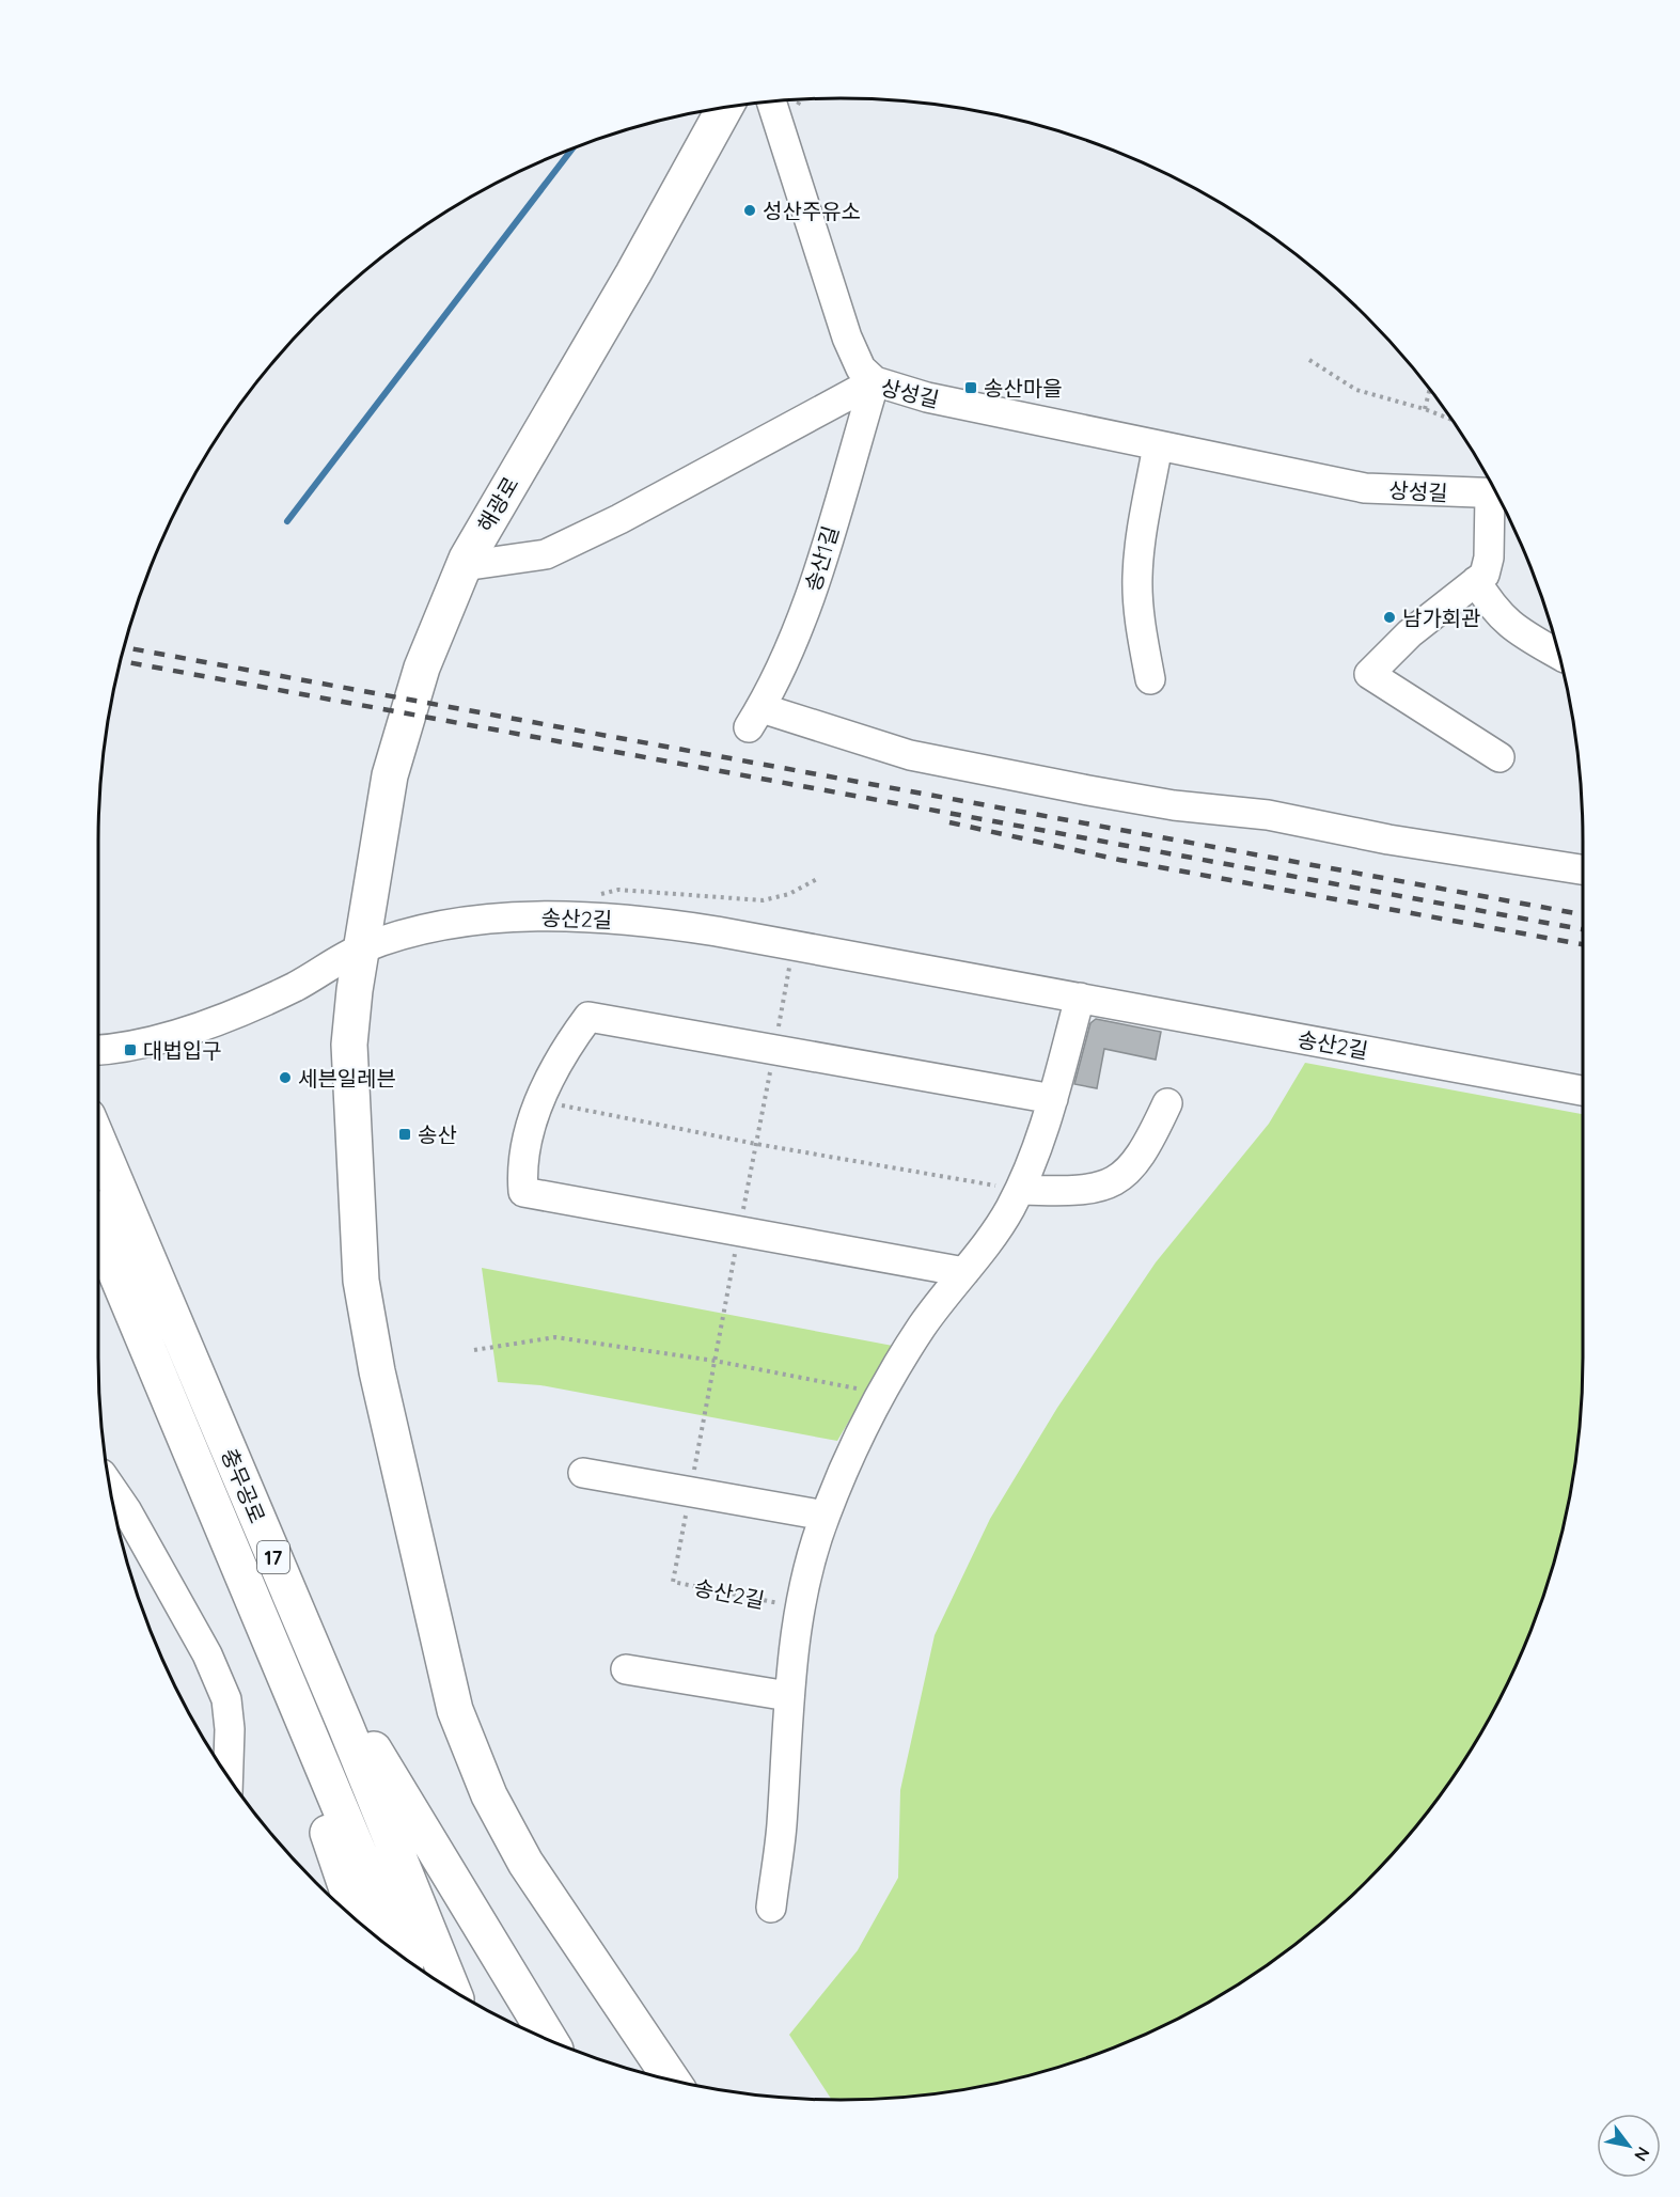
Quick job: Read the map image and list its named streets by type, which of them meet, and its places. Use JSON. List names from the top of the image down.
{
  "streets": {
    "main road": ["해광로", "충무공로", "17"],
    "street": ["상성길", "송산1길", "송산2길"]
  },
  "crossings": [
    ["상성길", "해광로"],
    ["상성길", "송산1길"],
    ["해광로", "송산2길"]
  ],
  "places": {
    "other": ["성산주유소", "남가회관", "세븐일레븐"],
    "transit": ["송산마을", "대법입구", "송산"]
  },
  "north": "bottom right"
}
